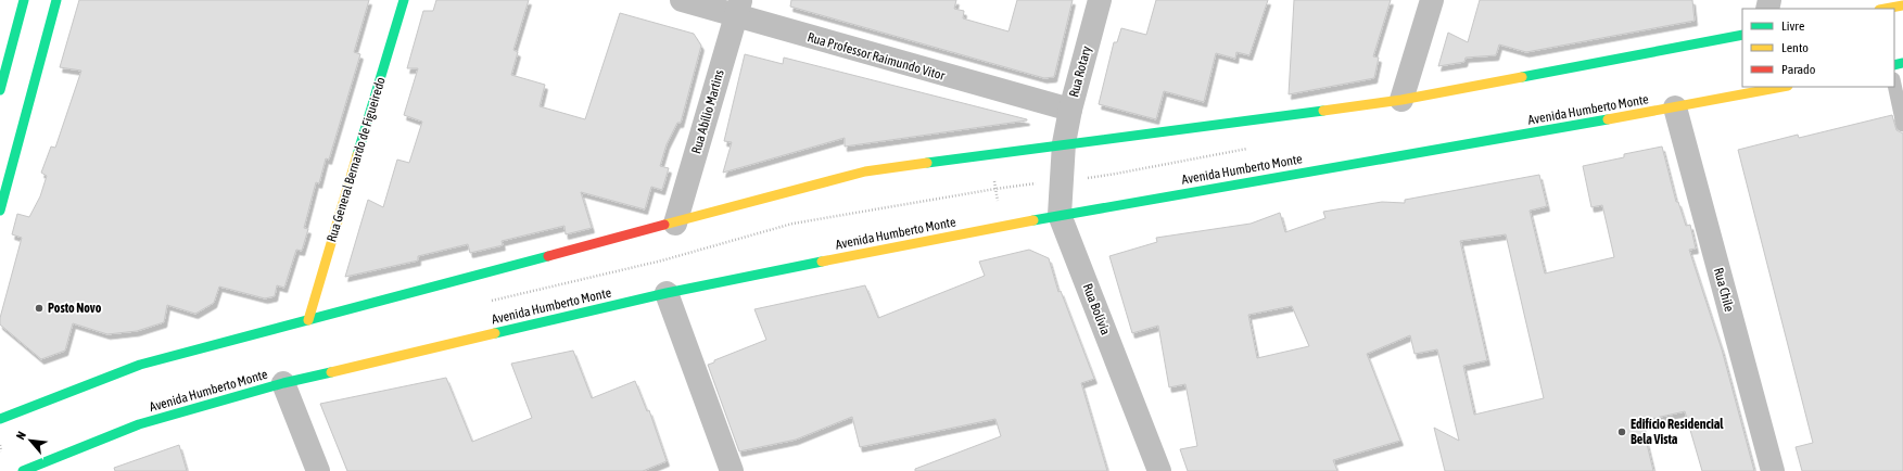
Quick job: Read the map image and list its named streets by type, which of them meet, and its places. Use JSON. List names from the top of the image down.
{
  "streets": {
    "main road": ["Avenida Humberto Monte", "Rua General Bernardo de Figueiredo"],
    "street": [
      "Rua Professor Raimundo Vitor",
      "Rua Rotary",
      "Rua Abílio Martins",
      "Rua Chile",
      "Rua Bolívia"
    ]
  },
  "crossings": [
    ["Rua Professor Raimundo Vitor", "Rua Rotary"],
    ["Rua Professor Raimundo Vitor", "Rua Abílio Martins"],
    ["Rua Rotary", "Rua Bolívia"],
    ["Avenida Humberto Monte", "Rua Chile"],
    ["Avenida Humberto Monte", "Rua Bolívia"]
  ],
  "places": ["Posto Novo", "Edifício Residencial Bela Vista"],
  "legend": ["Livre", "Lento", "Parado"],
  "north": "top left"
}
